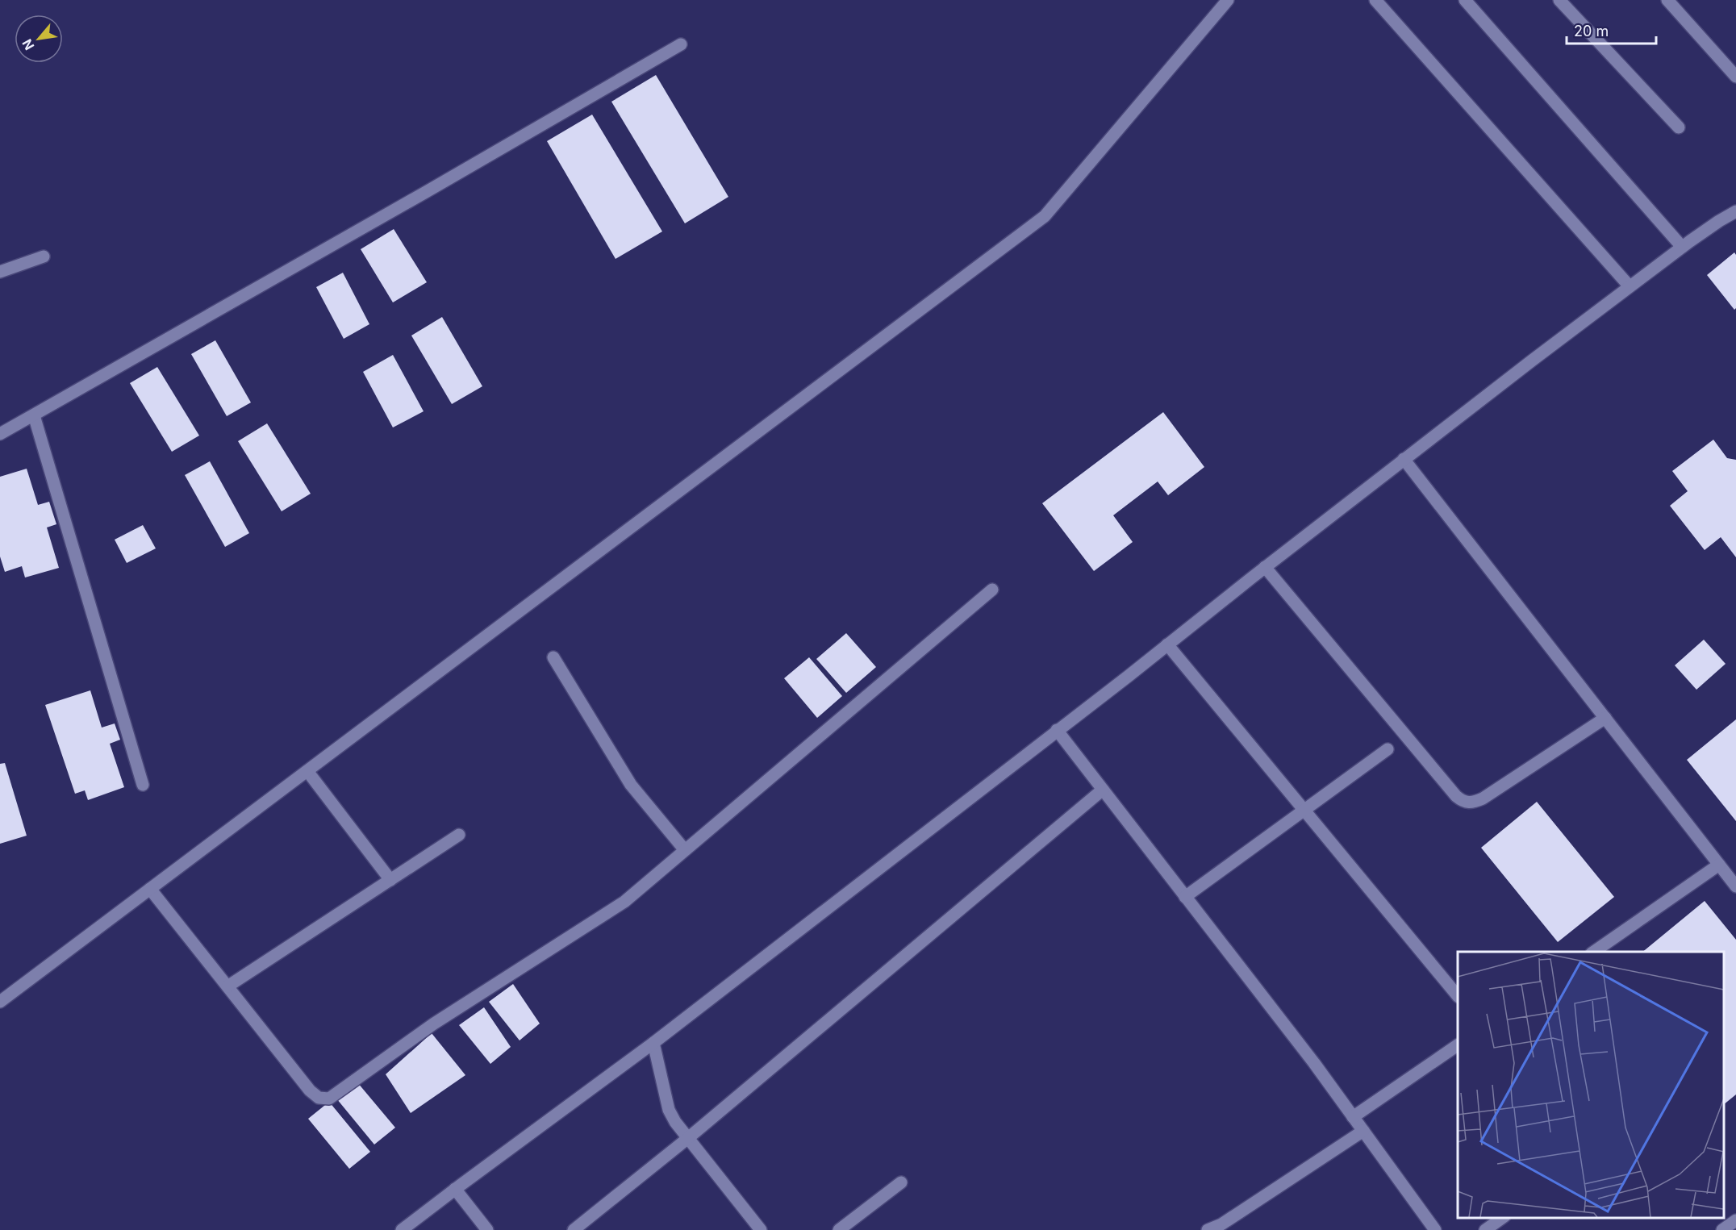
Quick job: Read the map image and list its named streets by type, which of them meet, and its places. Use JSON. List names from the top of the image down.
{
  "scale_bar": "20 m",
  "north": "bottom left"
}
